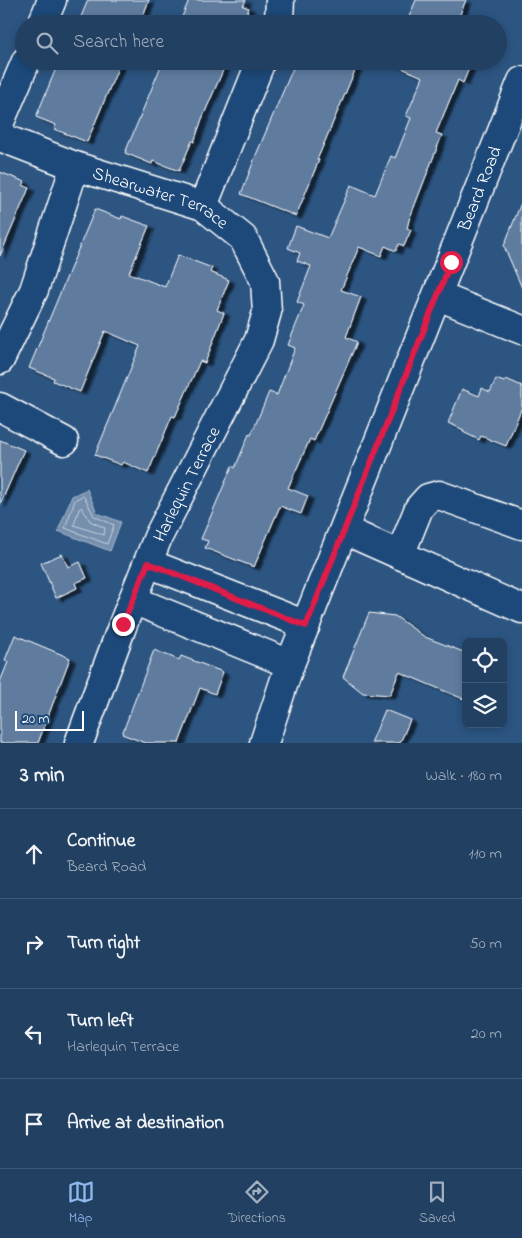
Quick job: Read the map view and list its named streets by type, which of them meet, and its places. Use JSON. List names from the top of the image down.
{
  "streets": {
    "street": ["Beard Road", "Shearwater Terrace", "Harlequin Terrace"]
  },
  "crossings": [
    ["Shearwater Terrace", "Harlequin Terrace"]
  ],
  "scale_bar": "20 m",
  "page": {
    "search": "Search here",
    "scale": "20 m",
    "heading": ["3 min", "Walk · 180 m"],
    "list": [
      ["Continue", "Beard Road", "110 m"],
      ["Turn right", "50 m"],
      ["Turn left", "Harlequin Terrace", "20 m"],
      "Arrive at destination"
    ],
    "nav": ["Map", "Directions", "Saved"]
  }
}
